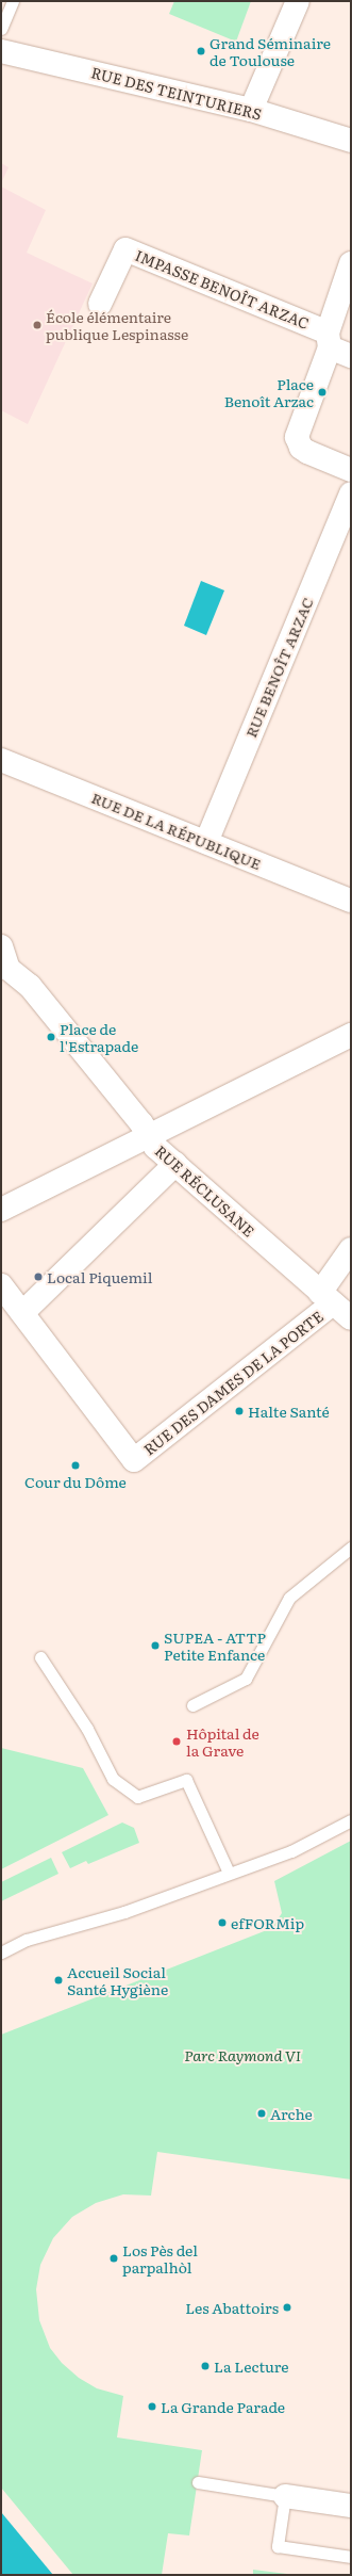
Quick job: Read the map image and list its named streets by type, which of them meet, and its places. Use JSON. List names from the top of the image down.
{
  "streets": {
    "street": [
      "RUE DES TEINTURIERS",
      "IMPASSE BENOÎT ARZAC",
      "RUE BENOÎT ARZAC",
      "RUE DE LA RÉPUBLIQUE",
      "RUE RÉCLUSANE",
      "RUE DES DAMES DE LA PORTE"
    ]
  },
  "crossings": [
    ["RUE BENOÎT ARZAC", "RUE DE LA RÉPUBLIQUE"],
    ["RUE RÉCLUSANE", "RUE DES DAMES DE LA PORTE"]
  ],
  "parks": ["Parc Raymond VI"],
  "places": [
    "Grand Séminaire de Toulouse",
    "École élémentaire publique Lespinasse",
    "Place Benoît Arzac",
    "Place de l'Estrapade",
    "Local Piquemil",
    "Halte Santé",
    "Cour du Dôme",
    "SUPEA - ATTP Petite Enfance",
    "Hôpital de la Grave",
    "efFORMip",
    "Accueil Social Santé Hygiène",
    "Arche",
    "Los Pès del parpalhòl",
    "Les Abattoirs",
    "La Lecture",
    "La Grande Parade"
  ]
}
